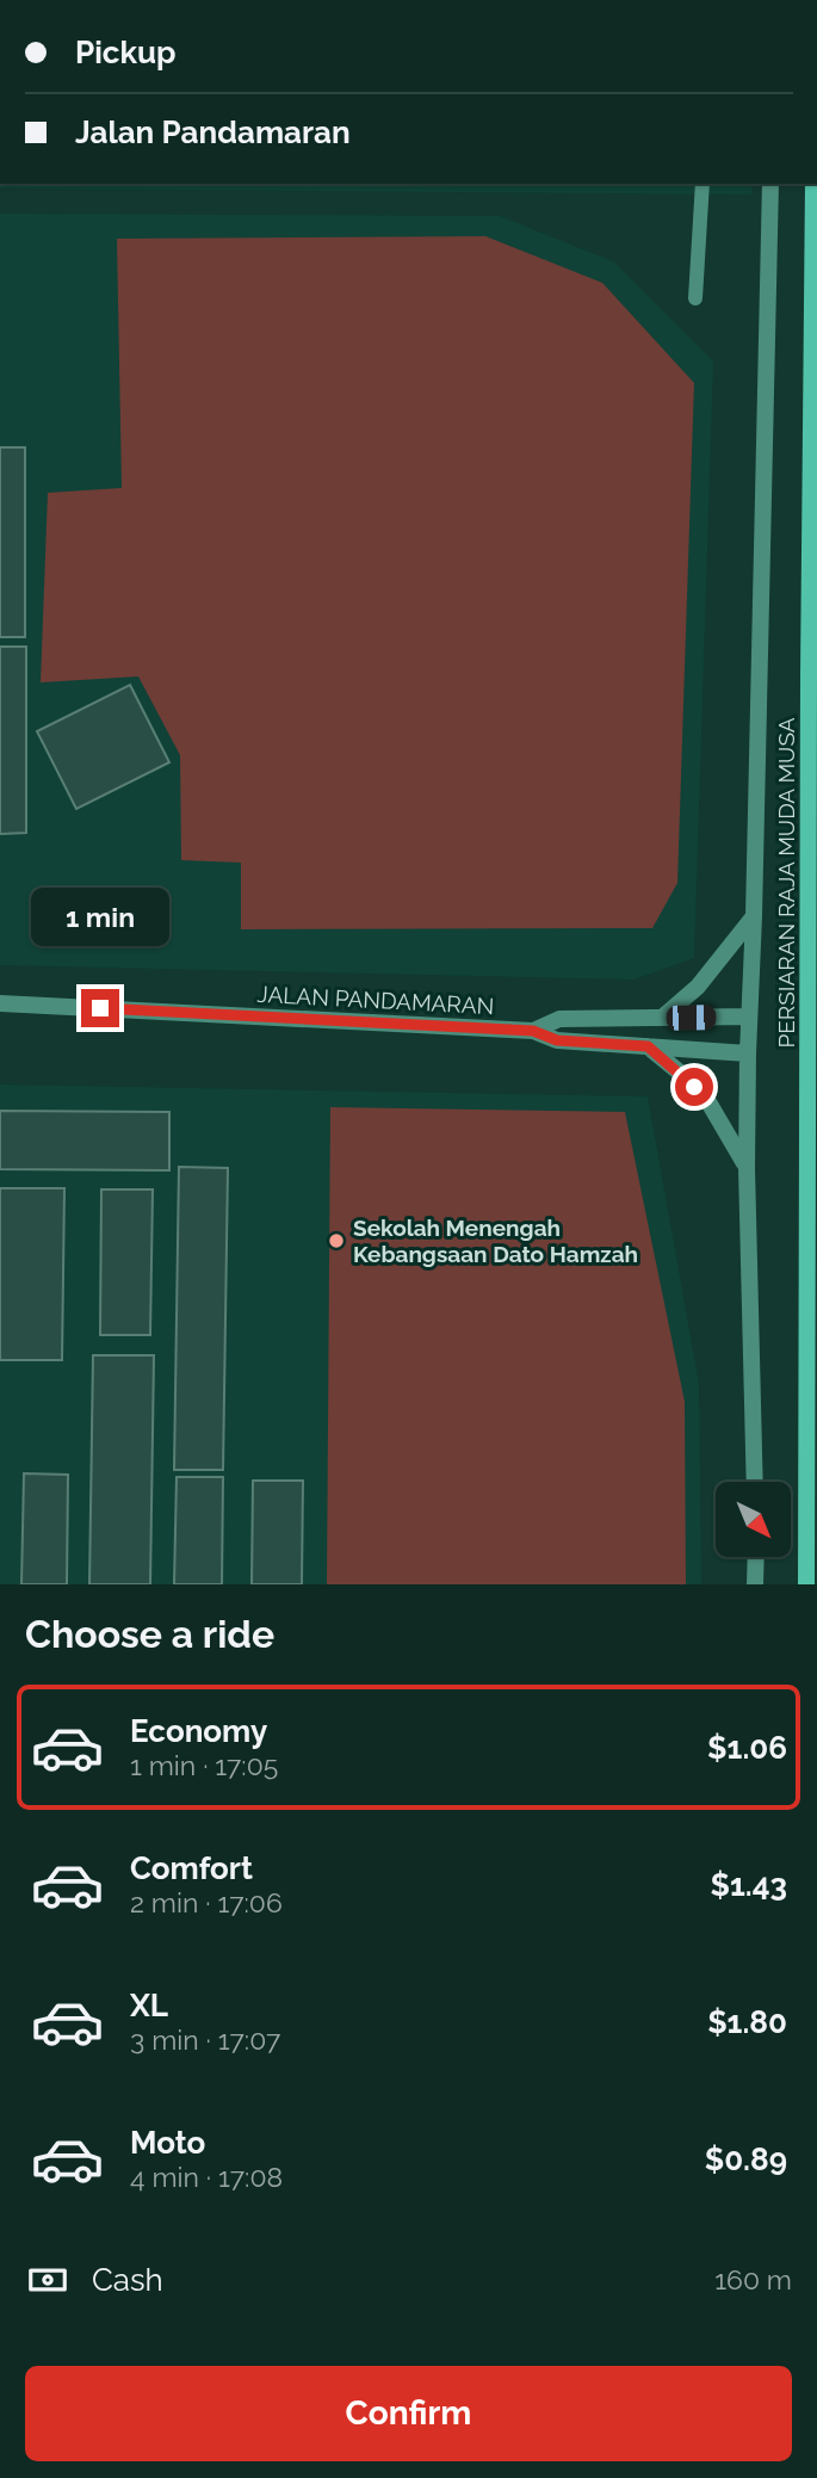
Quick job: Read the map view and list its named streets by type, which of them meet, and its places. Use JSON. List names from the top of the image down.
{
  "streets": {
    "main road": ["PERSIARAN RAJA MUDA MUSA"],
    "street": ["JALAN PANDAMARAN"]
  },
  "places": ["Sekolah Menengah Kebangsaan Dato Hamzah"],
  "north": "bottom right",
  "page": {
    "banner": ["Pickup", "Jalan Pandamaran"],
    "bubble": "1 min",
    "heading": "Choose a ride",
    "list": [
      {
        "name": "Economy",
        "note": "1 min · 17:05",
        "value": "$1.06"
      },
      {
        "name": "Comfort",
        "note": "2 min · 17:06",
        "value": "$1.43"
      },
      {
        "name": "XL",
        "note": "3 min · 17:07",
        "value": "$1.80"
      },
      {
        "name": "Moto",
        "note": "4 min · 17:08",
        "value": "$0.89"
      }
    ],
    "pay": ["Cash", "160 m"],
    "buttons": "Confirm"
  }
}
